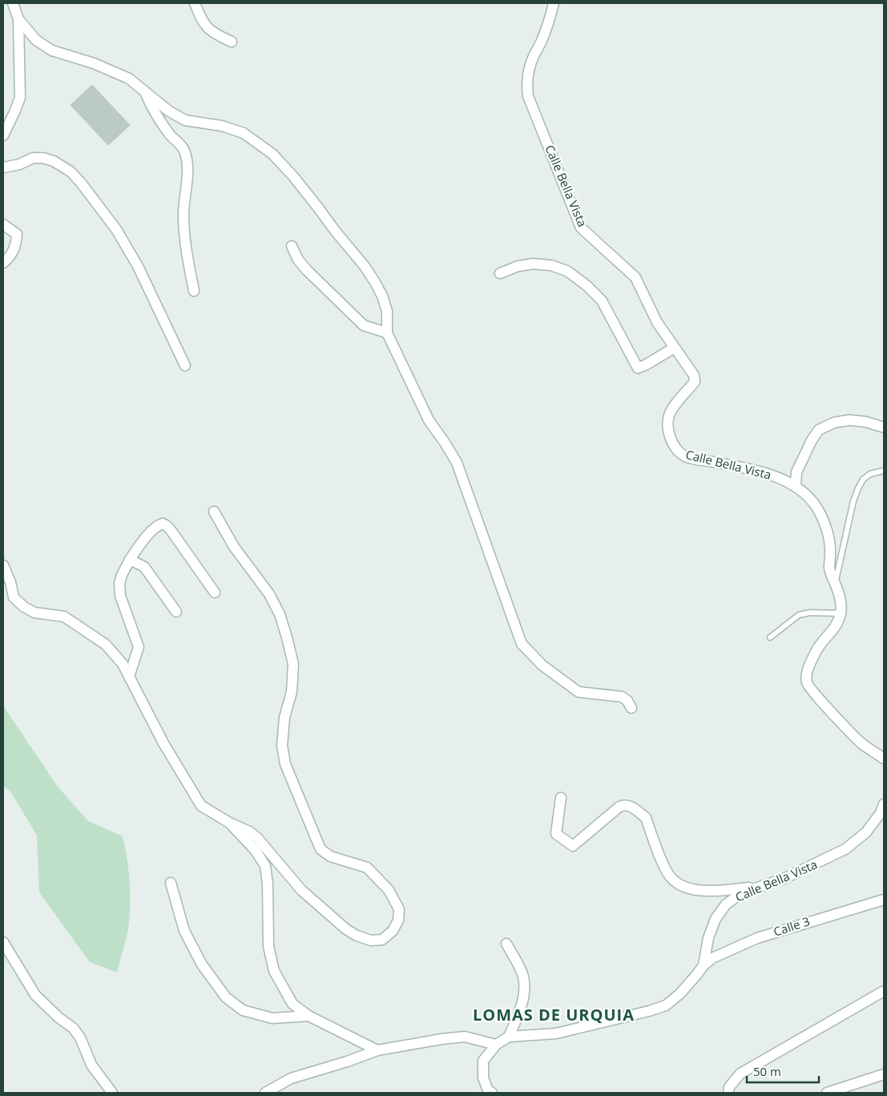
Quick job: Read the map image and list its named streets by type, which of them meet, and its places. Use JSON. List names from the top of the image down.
{
  "streets": {
    "street": ["Calle Bella Vista", "Calle 3"]
  },
  "crossings": [
    ["Calle Bella Vista", "Calle 3"]
  ],
  "districts": ["LOMAS DE URQUIA"],
  "scale_bar": "50 m"
}
